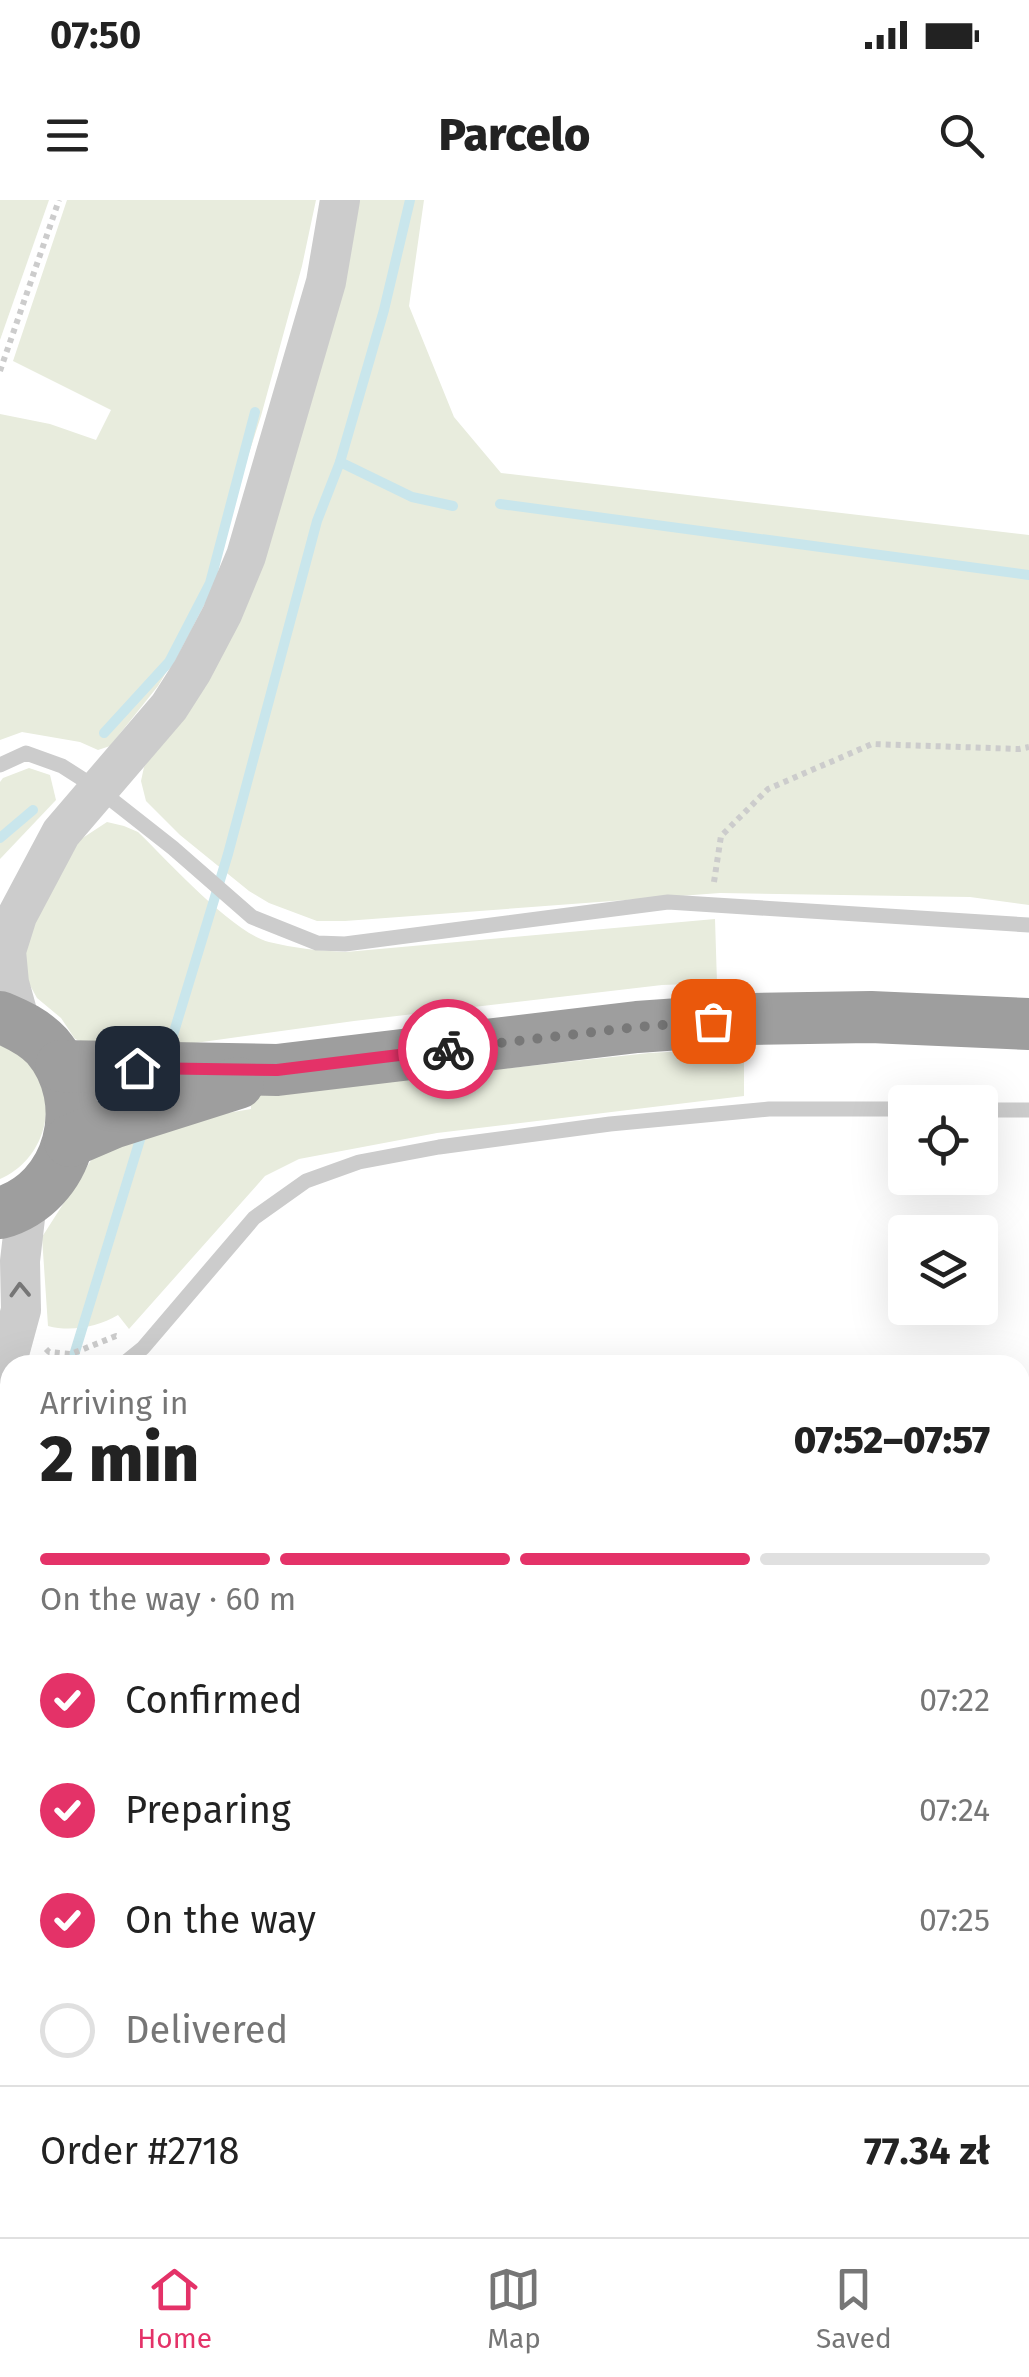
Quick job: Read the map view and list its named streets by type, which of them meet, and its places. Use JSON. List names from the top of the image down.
{
  "page": {
    "status": "07:50",
    "header": "Parcelo",
    "heading": ["2 min", "Arriving in", "07:52–07:57"],
    "panel": ["Order #2718", "77.34 zł"],
    "bar": "On the way · 60 m",
    "list": [
      ["Confirmed", "07:22"],
      ["Preparing", "07:24"],
      ["On the way", "07:25"],
      "Delivered"
    ],
    "tabs": ["Home", "Map", "Saved"]
  }
}
